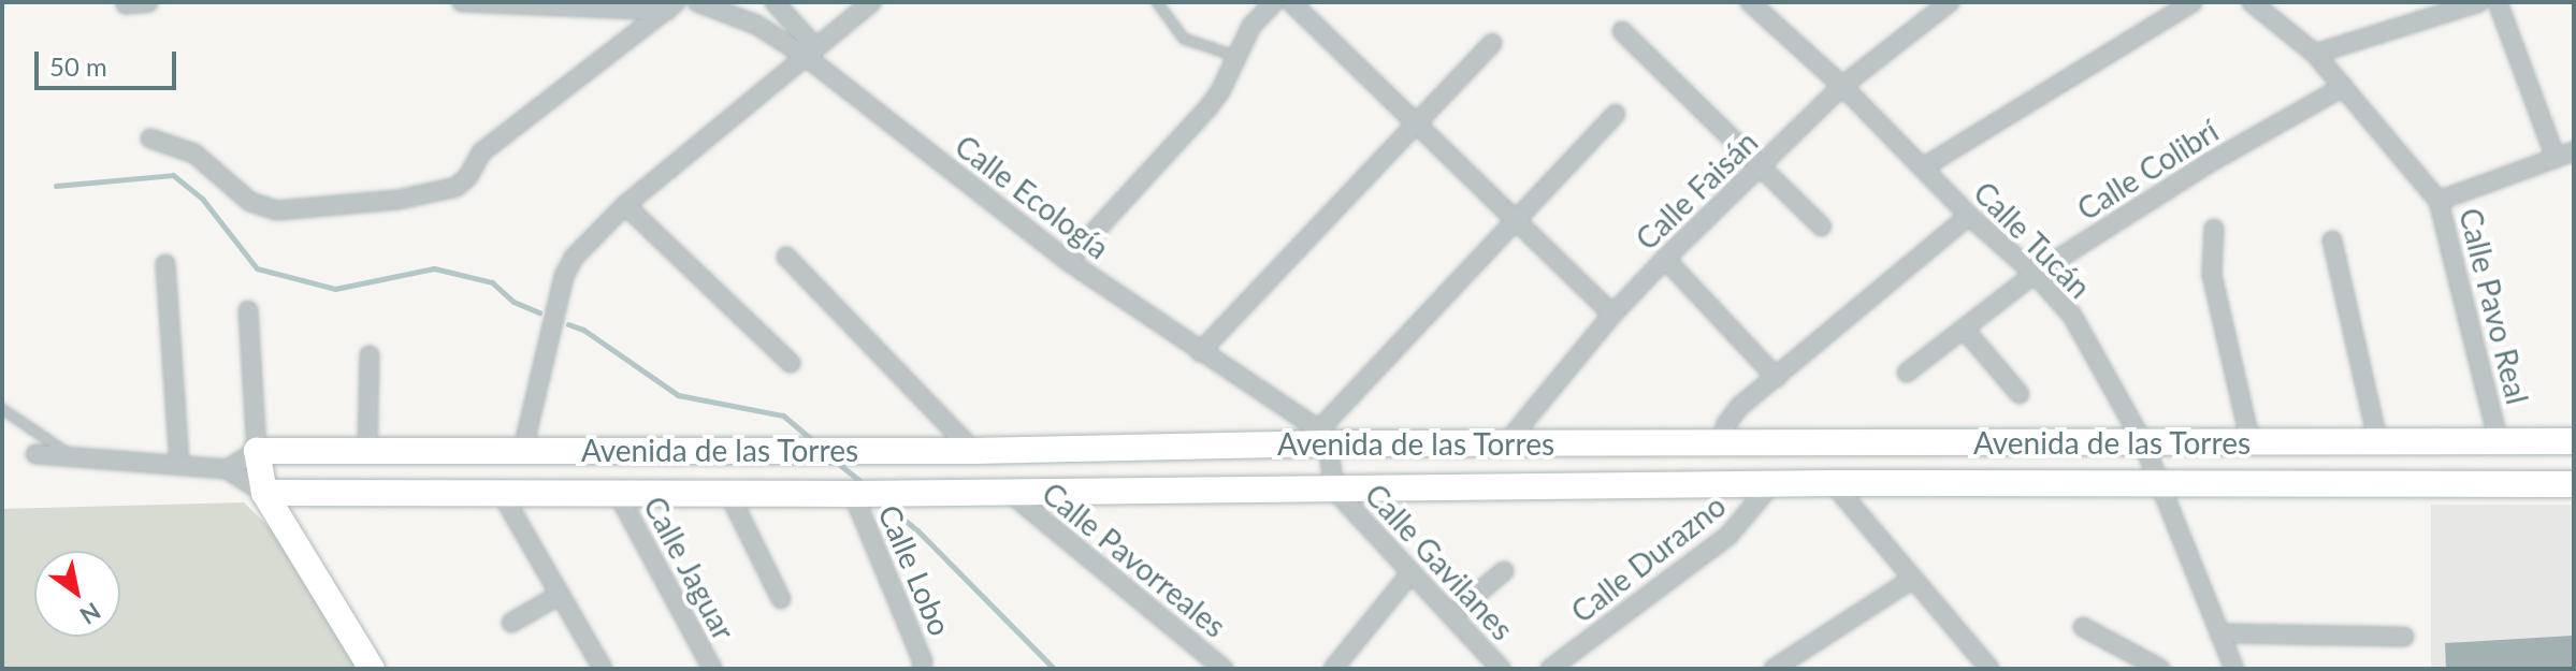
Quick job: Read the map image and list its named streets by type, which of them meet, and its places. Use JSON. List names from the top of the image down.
{
  "streets": {
    "main road": ["Avenida de las Torres"],
    "street": [
      "Calle Colibrí",
      "Calle Faisán",
      "Calle Ecología",
      "Calle Tucán",
      "Calle Pavo Real",
      "Calle Durazno",
      "Calle Pavorreales",
      "Calle Gavilanes",
      "Calle Jaguar",
      "Calle Lobo"
    ]
  },
  "crossings": [
    ["Calle Colibrí", "Calle Tucán"],
    ["Calle Colibrí", "Calle Pavo Real"],
    ["Calle Faisán", "Calle Tucán"],
    ["Calle Faisán", "Avenida de las Torres"],
    ["Calle Ecología", "Avenida de las Torres"],
    ["Calle Ecología", "Calle Gavilanes"],
    ["Calle Tucán", "Avenida de las Torres"],
    ["Calle Pavo Real", "Avenida de las Torres"],
    ["Avenida de las Torres", "Calle Durazno"],
    ["Avenida de las Torres", "Calle Pavorreales"],
    ["Avenida de las Torres", "Calle Gavilanes"],
    ["Avenida de las Torres", "Calle Jaguar"],
    ["Avenida de las Torres", "Calle Lobo"]
  ],
  "scale_bar": "50 m",
  "north": "bottom right"
}
